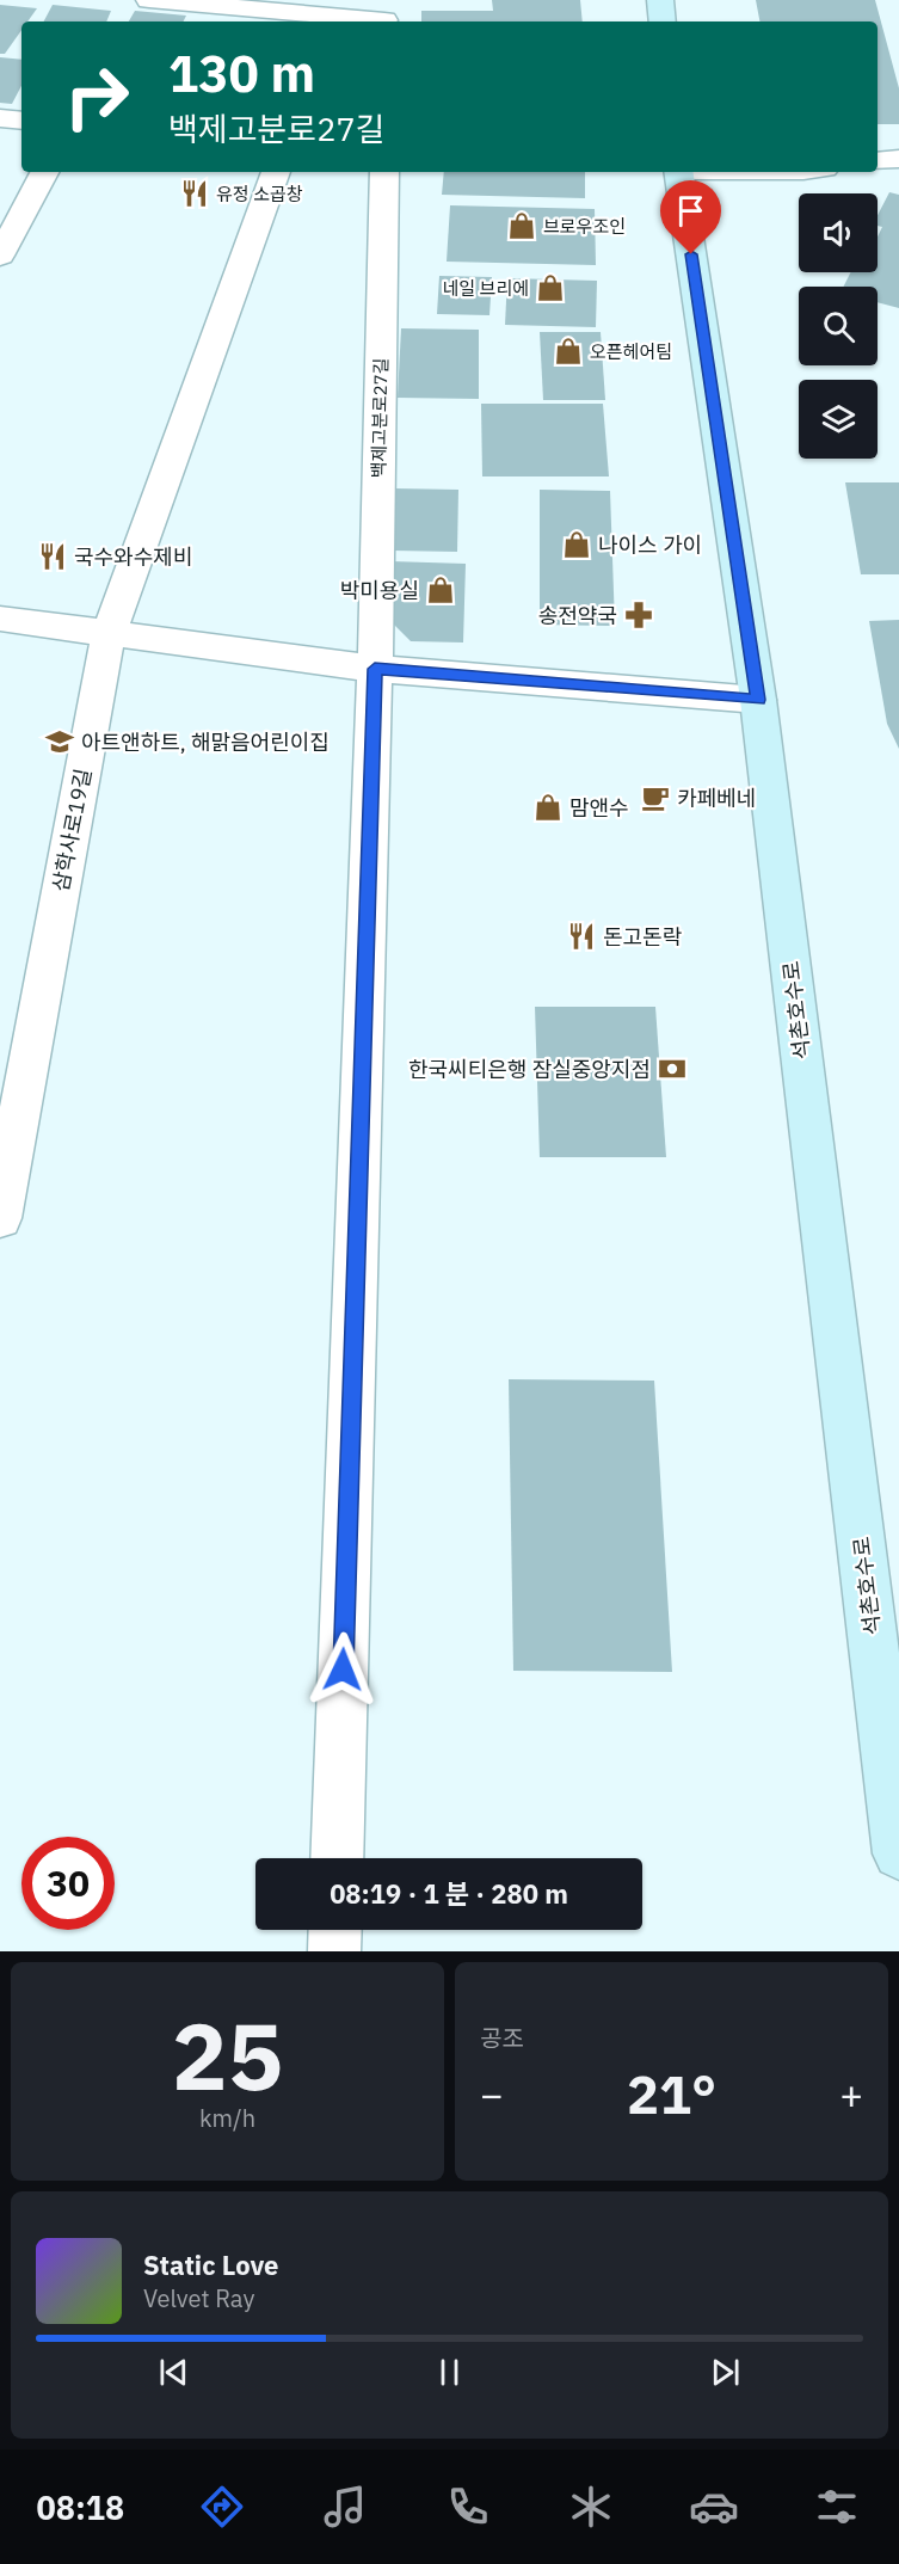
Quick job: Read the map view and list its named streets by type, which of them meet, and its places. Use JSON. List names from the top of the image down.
{
  "streets": {
    "street": ["백제고분로27길", "삼학사로19길", "석촌호수로"]
  },
  "places": {
    "restaurant": ["유정 소곱창", "국수와수제비", "돈고돈락"],
    "shop": [
      "브로우조인",
      "네일 브리에",
      "오픈헤어팀",
      "나이스 가이",
      "박미용실",
      "맘앤수"
    ],
    "pharmacy": ["송전약국"],
    "school or university": ["아트앤하트, 해맑음어린이집"],
    "cafe": ["카페베네"],
    "bank": ["한국씨티은행 잠실중앙지점"]
  },
  "page": {
    "turn": ["130 m", "백제고분로27길"],
    "limit": "30",
    "trip": "08:19 · 1 분 · 280 m",
    "tile": [
      ["25", "km/h"],
      "공조"
    ],
    "heat": ["−", "21°", "+"],
    "song": ["Static Love", "Velvet Ray"],
    "tabs": "08:18"
  }
}
